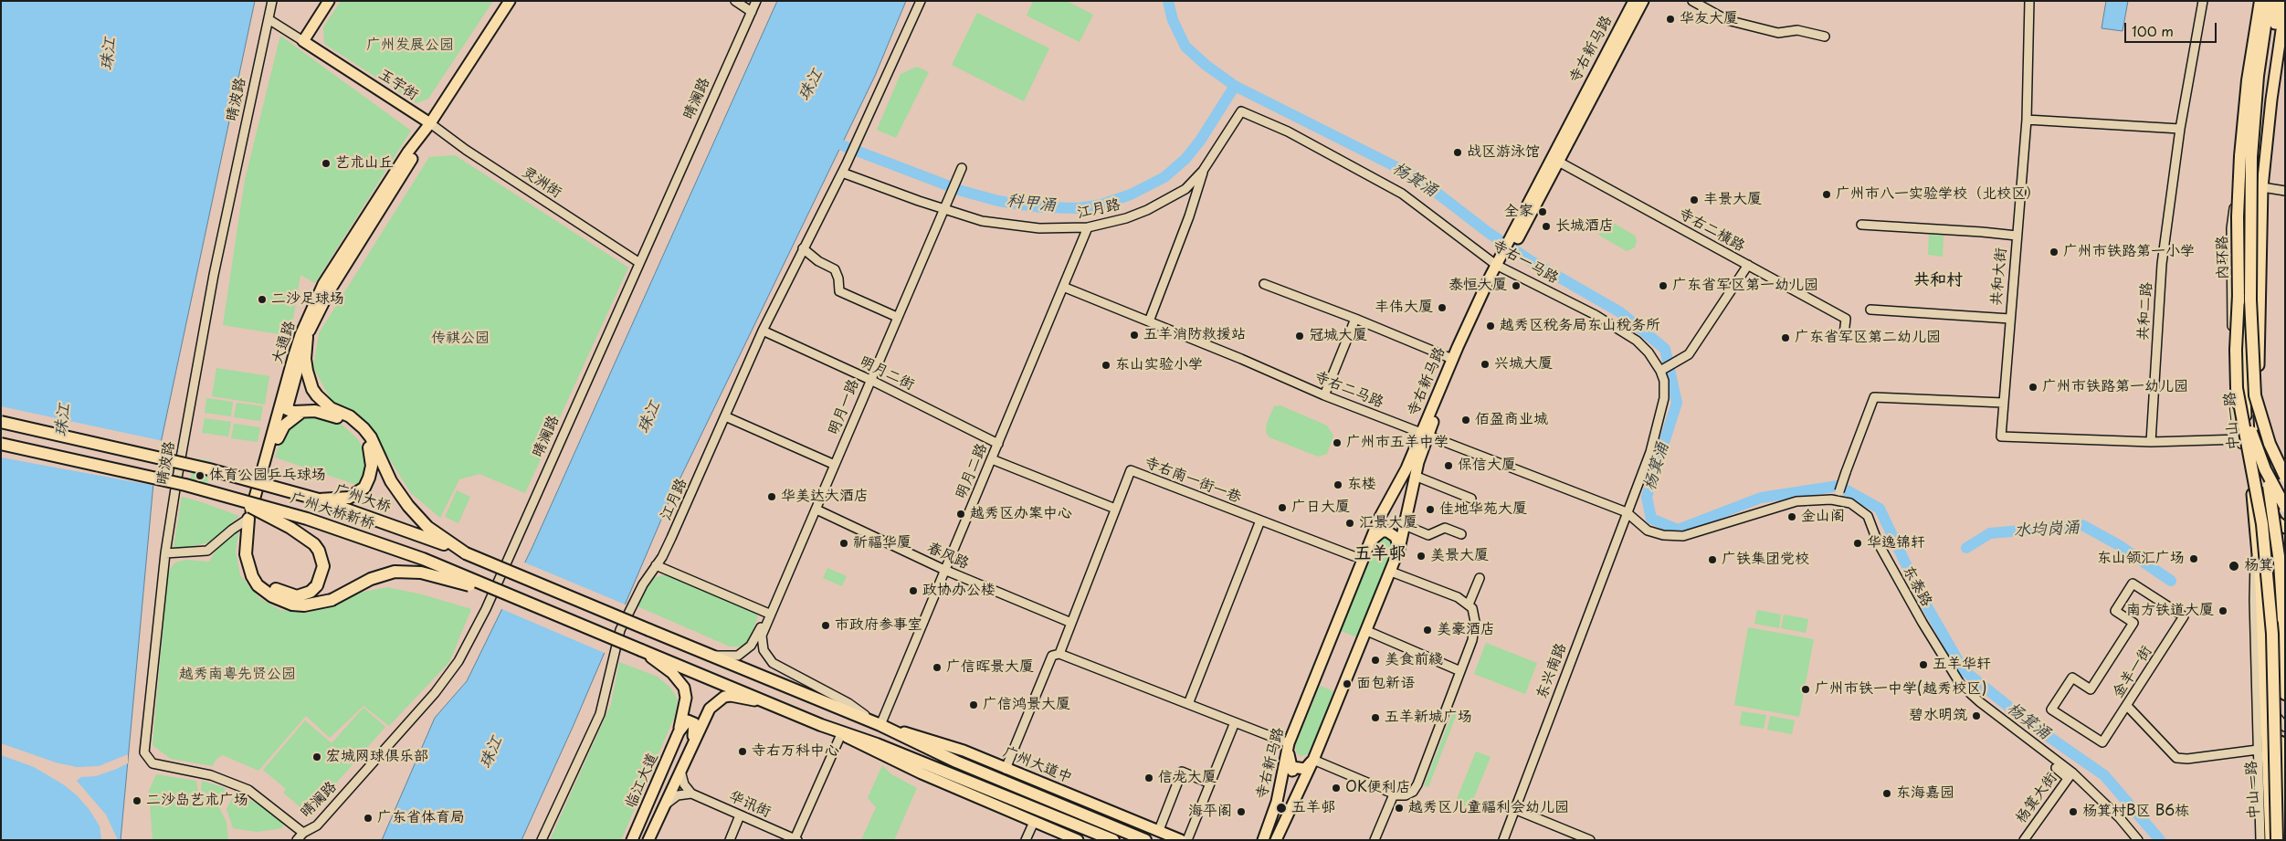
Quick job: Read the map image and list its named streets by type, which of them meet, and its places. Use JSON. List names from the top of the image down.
{
  "streets": {
    "highway": [
      "内环路",
      "广州大桥",
      "广州大桥新桥",
      "广州大道中"
    ],
    "main road": [
      "寺右新马路",
      "玉宇街",
      "大通路",
      "中山一路",
      "临江大道"
    ],
    "street": [
      "晴澜路",
      "晴波路",
      "灵洲街",
      "江月路",
      "寺右二横路",
      "寺右一马路",
      "共和大街",
      "共和二路",
      "明月二街",
      "寺右二马路",
      "明月一路",
      "明月二路",
      "寺右南一街一巷",
      "春风路",
      "东泰路",
      "东兴南路",
      "金羊一街",
      "杨箕大街",
      "华讯街"
    ]
  },
  "crossings": [
    ["寺右新马路", "寺右二横路"],
    ["寺右新马路", "寺右一马路"],
    ["寺右新马路", "寺右二马路"],
    ["玉宇街", "灵洲街"],
    ["玉宇街", "大通路"],
    ["晴澜路", "晴波路"],
    ["晴澜路", "灵洲街"],
    ["灵洲街", "大通路"],
    ["江月路", "寺右一马路"],
    ["江月路", "明月二街"],
    ["江月路", "明月一路"],
    ["江月路", "明月二路"],
    ["内环路", "中山一路"],
    ["寺右一马路", "寺右二马路"],
    ["寺右一马路", "东泰路"],
    ["寺右一马路", "东兴南路"],
    ["共和大街", "共和二路"],
    ["明月二街", "明月一路"],
    ["明月二街", "明月二路"],
    ["寺右二马路", "明月二路"],
    ["寺右二马路", "东泰路"],
    ["寺右二马路", "东兴南路"],
    ["明月一路", "明月二路"],
    ["明月一路", "春风路"],
    ["明月一路", "广州大道中"],
    ["明月二路", "春风路"],
    ["明月二路", "广州大道中"],
    ["寺右南一街一巷", "春风路"],
    ["寺右南一街一巷", "广州大道中"],
    ["广州大桥", "广州大道中"],
    ["广州大桥新桥", "临江大道"],
    ["东泰路", "东兴南路"],
    ["东泰路", "杨箕大街"]
  ],
  "districts": ["共和村", "五羊邨"],
  "water": [
    "珠江",
    "杨箕涌",
    "科甲涌",
    "水均岗涌"
  ],
  "parks": ["广州发展公园", "传祺公园", "越秀南粤先贤公园"],
  "places": [
    "华友大厦",
    "战区游泳馆",
    "艺术山丘",
    "广州市八一实验学校（北校区）",
    "丰景大厦",
    "全家",
    "长城酒店",
    "广州市铁路第一小学",
    "泰恒大厦",
    "广东省军区第一幼儿园",
    "二沙足球场",
    "丰伟大厦",
    "越秀区税务局东山税务所",
    "五羊消防救援站",
    "冠城大厦",
    "广东省军区第二幼儿园",
    "兴城大厦",
    "东山实验小学",
    "广州市铁路第一幼儿园",
    "佰盈商业城",
    "广州市五羊中学",
    "保信大厦",
    "体育公园乒乓球场",
    "东楼",
    "华美达大酒店",
    "广日大厦",
    "佳地华苑大厦",
    "越秀区办案中心",
    "金山阁",
    "汇景大厦",
    "祈福华厦",
    "华逸锦轩",
    "美景大厦",
    "东山领汇广场",
    "广铁集团党校",
    "杨箕",
    "政协办公楼",
    "南方铁道大厦",
    "市政府参事室",
    "美豪酒店",
    "美食前綫",
    "五羊华轩",
    "广信晖景大厦",
    "面包新语",
    "广州市铁一中学(越秀校区)",
    "广信鸿景大厦",
    "碧水明筑",
    "五羊新城广场",
    "寺右万科中心",
    "宏城网球俱乐部",
    "信龙大厦",
    "OK便利店",
    "东海嘉园",
    "二沙岛艺术广场",
    "五羊邨",
    "越秀区儿童福利会幼儿园",
    "海平阁",
    "杨箕村B区 B6栋",
    "广东省体育局"
  ],
  "scale_bar": "100 m"
}
